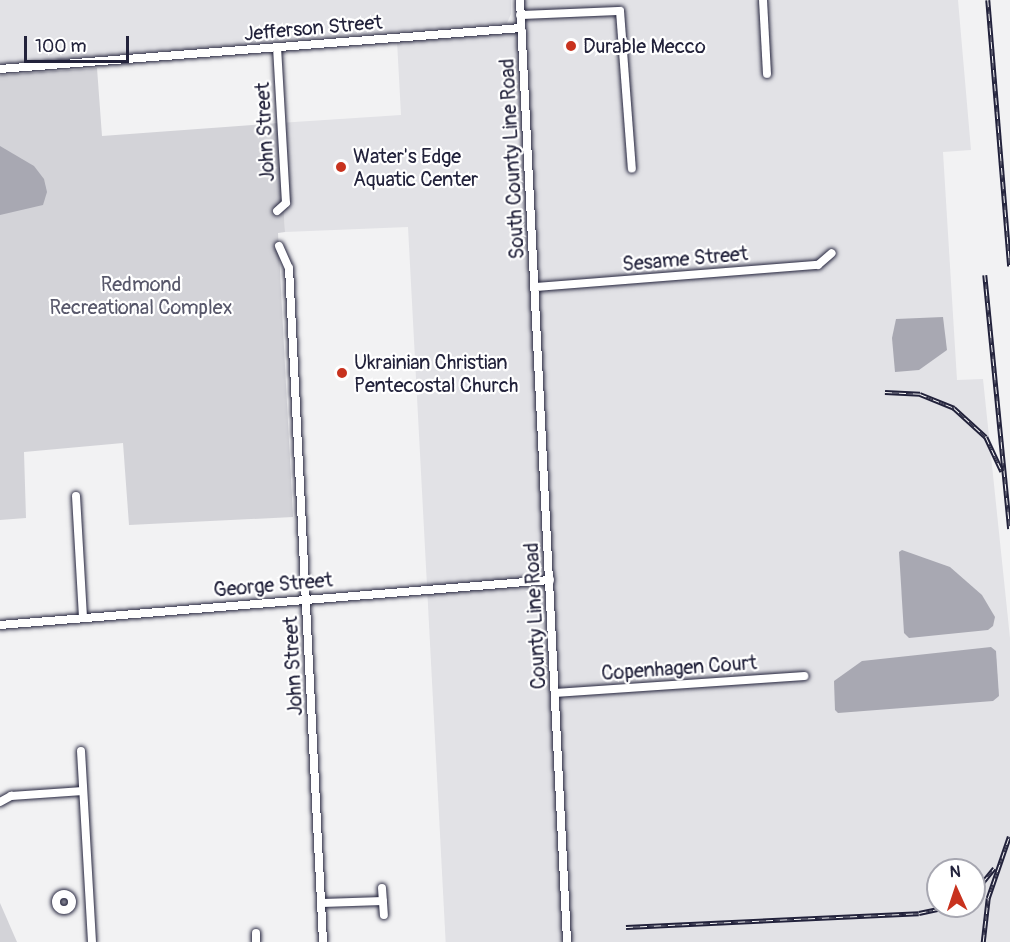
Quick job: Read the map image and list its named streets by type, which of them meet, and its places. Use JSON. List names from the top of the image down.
{
  "streets": {
    "street": [
      "Jefferson Street",
      "John Street",
      "South County Line Road",
      "Sesame Street",
      "George Street",
      "County Line Road",
      "Copenhagen Court"
    ]
  },
  "crossings": [
    ["Jefferson Street", "John Street"],
    ["Jefferson Street", "South County Line Road"],
    ["John Street", "George Street"],
    ["South County Line Road", "Sesame Street"],
    ["South County Line Road", "County Line Road"],
    ["Sesame Street", "County Line Road"],
    ["George Street", "County Line Road"],
    ["County Line Road", "Copenhagen Court"]
  ],
  "parks": ["Redmond Recreational Complex"],
  "places": ["Durable Mecco", "Water's Edge Aquatic Center", "Ukrainian Christian Pentecostal Church"],
  "scale_bar": "100 m",
  "north": "top"
}
